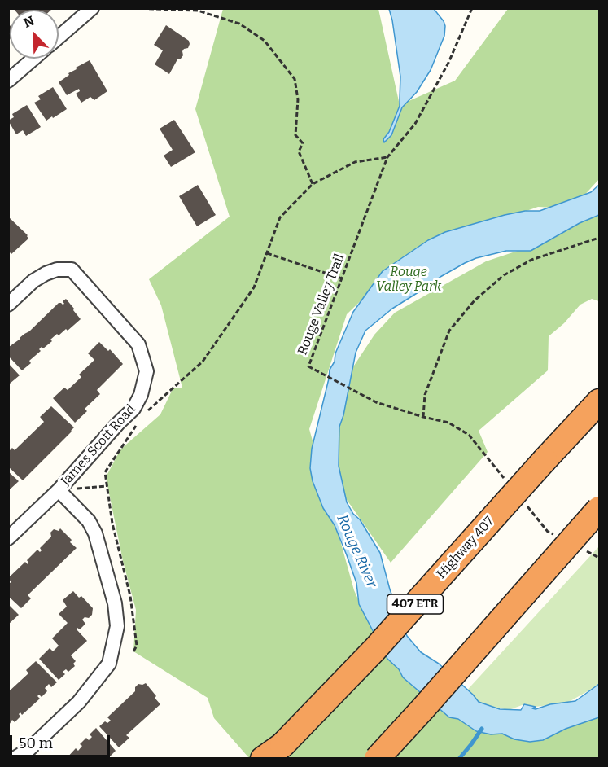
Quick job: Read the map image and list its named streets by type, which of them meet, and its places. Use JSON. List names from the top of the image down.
{
  "streets": {
    "highway": ["Highway 407", "407 ETR"],
    "street": ["James Scott Road"],
    "path": ["Rouge Valley Trail"]
  },
  "water": ["Rouge River"],
  "parks": ["Rouge Valley Park"],
  "scale_bar": "50 m",
  "north": "top left"
}
